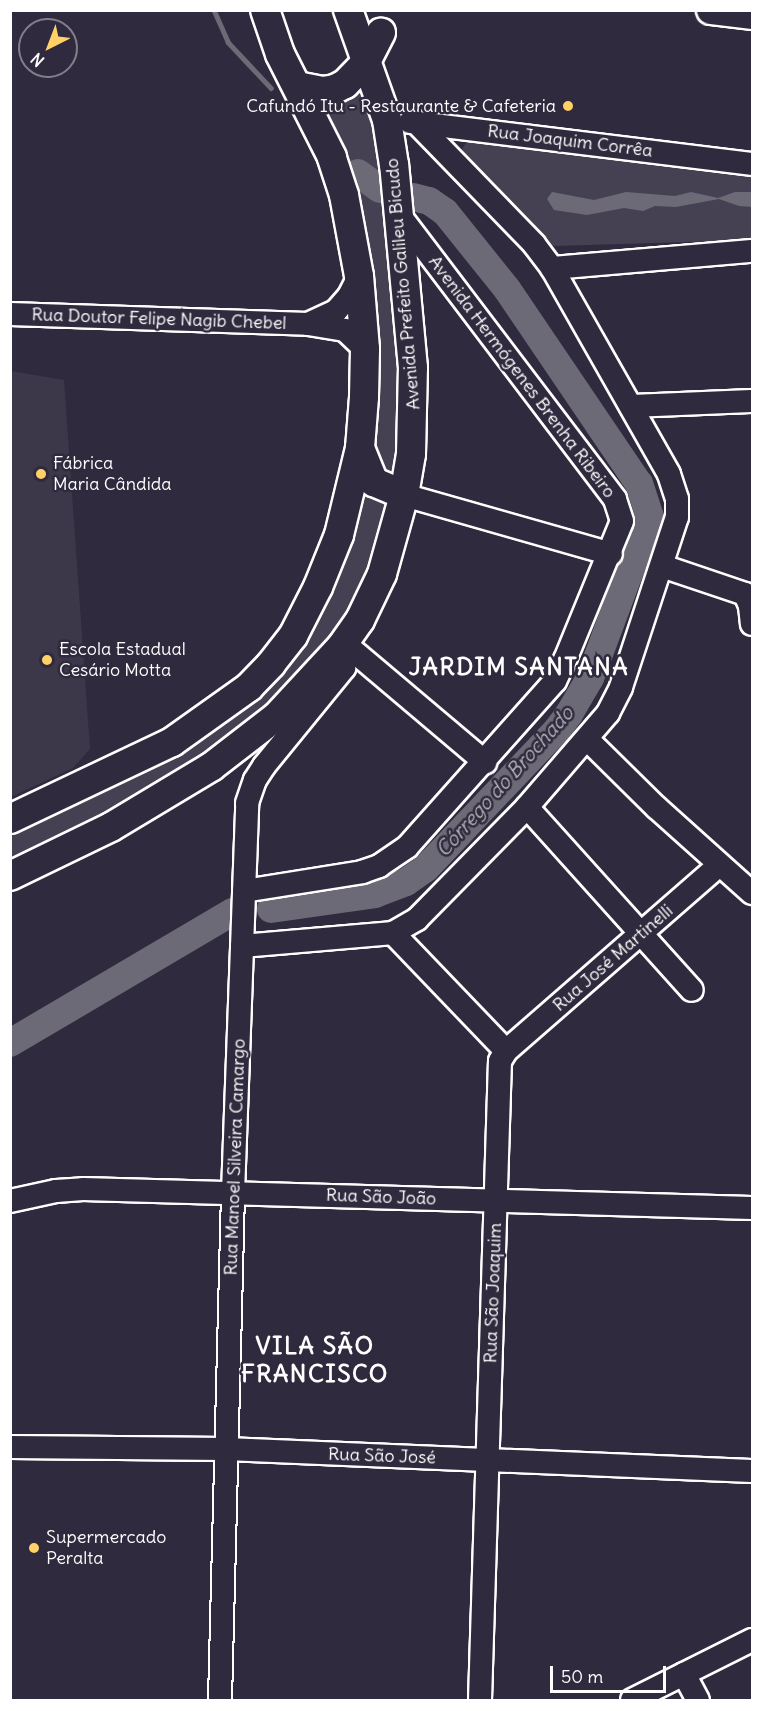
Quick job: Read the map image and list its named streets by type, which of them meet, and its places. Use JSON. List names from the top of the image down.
{
  "streets": {
    "main road": ["Avenida Prefeito Galileu Bicudo"],
    "street": [
      "Rua Joaquim Corrêa",
      "Rua Doutor Felipe Nagib Chebel",
      "Avenida Hermógenes Brenha Ribeiro",
      "Rua José Martinelli",
      "Rua Manoel Silveira Camargo",
      "Rua São João",
      "Rua São Joaquim",
      "Rua São José"
    ]
  },
  "crossings": [
    ["Rua Joaquim Corrêa", "Avenida Prefeito Galileu Bicudo"],
    ["Avenida Prefeito Galileu Bicudo", "Avenida Hermógenes Brenha Ribeiro"],
    ["Avenida Prefeito Galileu Bicudo", "Rua Manoel Silveira Camargo"],
    ["Avenida Hermógenes Brenha Ribeiro", "Rua Manoel Silveira Camargo"],
    ["Rua José Martinelli", "Rua São Joaquim"],
    ["Rua Manoel Silveira Camargo", "Rua São João"],
    ["Rua Manoel Silveira Camargo", "Rua São José"],
    ["Rua São João", "Rua São Joaquim"],
    ["Rua São Joaquim", "Rua São José"]
  ],
  "districts": ["JARDIM SANTANA", "VILA SÃO FRANCISCO"],
  "water": ["Córrego do Brochado"],
  "places": [
    "Cafundó Itu - Restaurante & Cafeteria",
    "Fábrica Maria Cândida",
    "Escola Estadual Cesário Motta",
    "Supermercado Peralta"
  ],
  "scale_bar": "50 m",
  "north": "bottom left"
}
